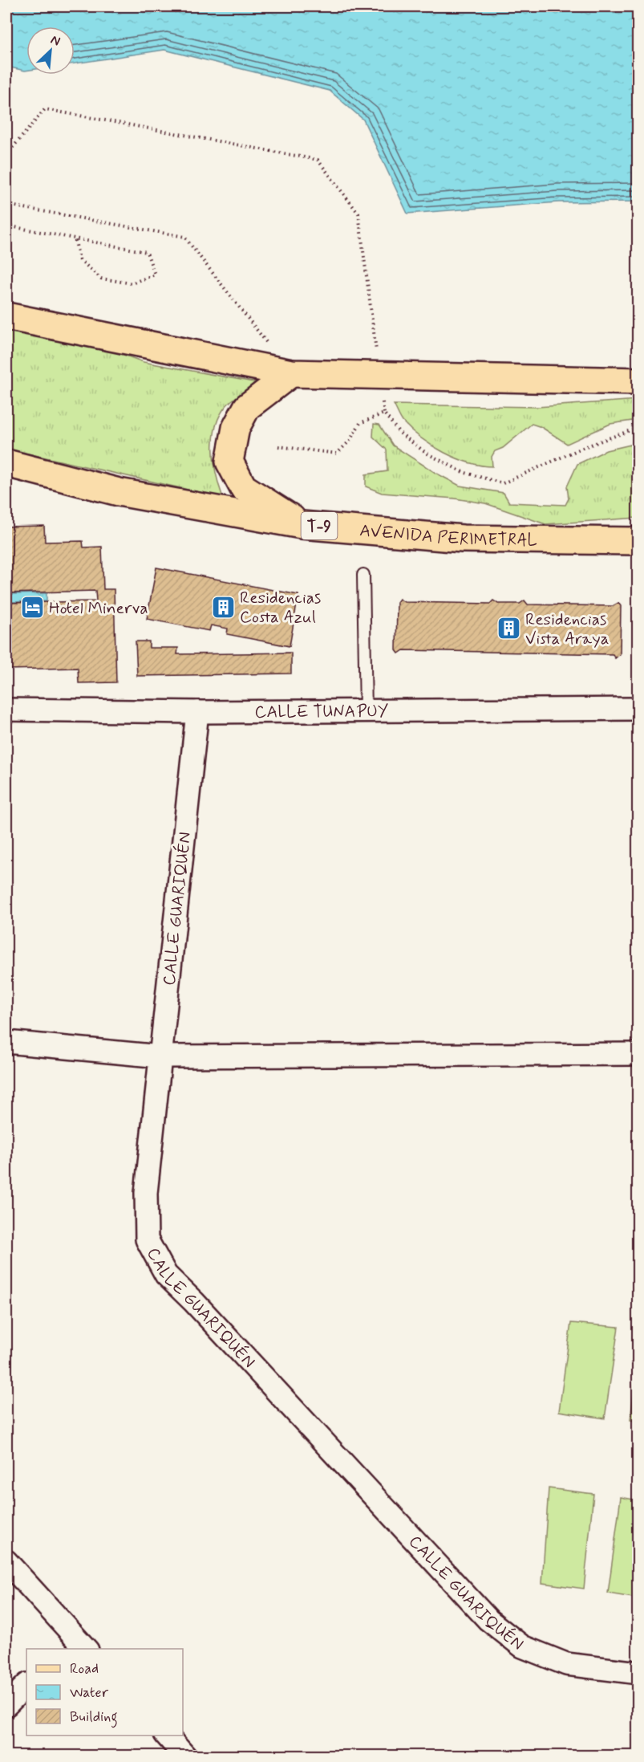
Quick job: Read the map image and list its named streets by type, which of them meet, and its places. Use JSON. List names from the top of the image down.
{
  "streets": {
    "main road": ["T-9", "AVENIDA PERIMETRAL"],
    "street": ["CALLE TUNAPUY", "CALLE GUARIQUÉN"]
  },
  "crossings": [
    ["T-9", "AVENIDA PERIMETRAL"],
    ["CALLE TUNAPUY", "CALLE GUARIQUÉN"]
  ],
  "places": {
    "building": ["Residencias Costa Azul", "Residencias Vista Araya"],
    "hotel": ["Hotel Minerva"]
  },
  "legend": ["Road", "Water", "Building"],
  "north": "top right"
}
